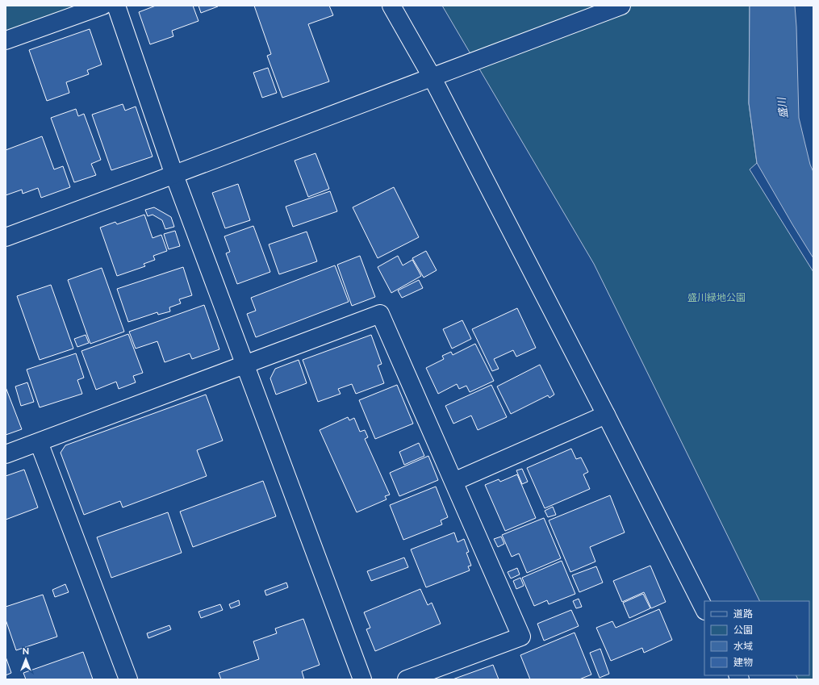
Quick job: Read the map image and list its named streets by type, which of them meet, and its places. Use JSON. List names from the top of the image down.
{
  "water": ["盛川"],
  "parks": ["盛川緑地公園"],
  "legend": [
    "道路",
    "公園",
    "水域",
    "建物"
  ],
  "north": "top"
}
